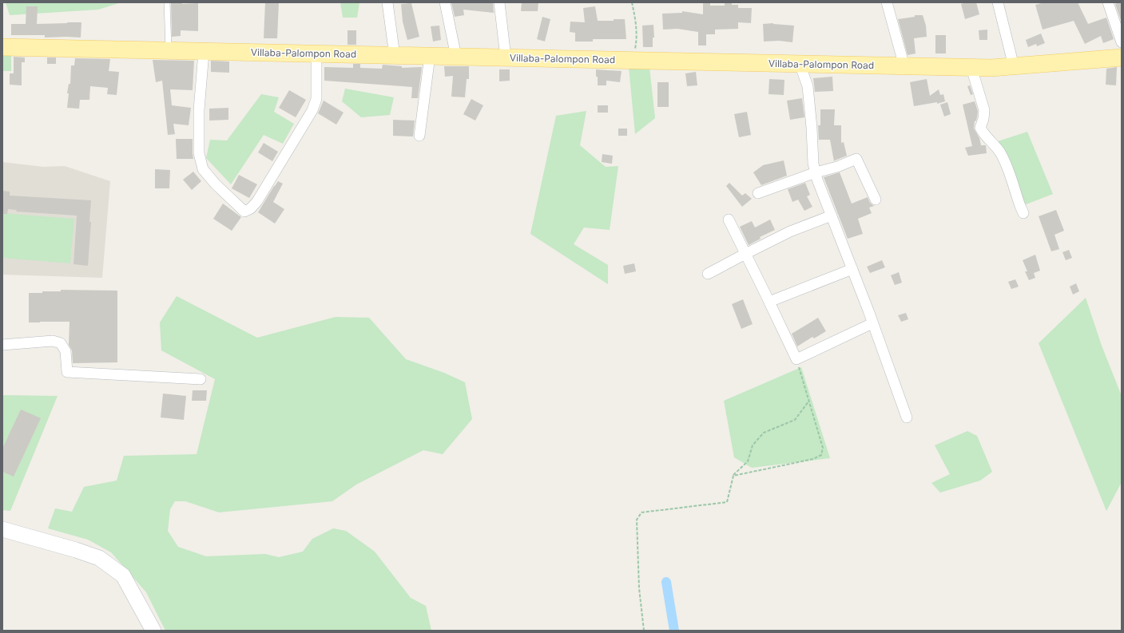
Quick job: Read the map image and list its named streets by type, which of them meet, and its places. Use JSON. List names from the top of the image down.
{
  "streets": {
    "main road": ["Villaba-Palompon Road"]
  }
}
